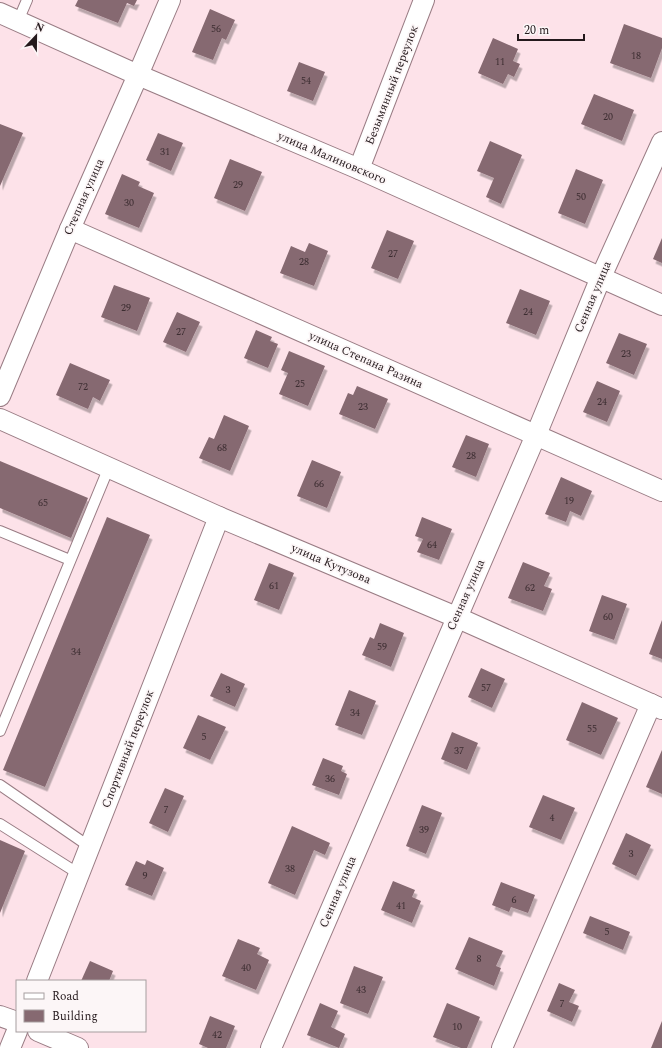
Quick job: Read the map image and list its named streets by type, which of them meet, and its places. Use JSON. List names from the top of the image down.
{
  "streets": {
    "street": [
      "Безымянный переулок",
      "улица Малиновского",
      "Степная улица",
      "Сенная улица",
      "улица Степана Разина",
      "улица Кутузова",
      "Спортивный переулок"
    ]
  },
  "crossings": [
    ["Безымянный переулок", "улица Малиновского"],
    ["улица Малиновского", "Степная улица"],
    ["улица Малиновского", "Сенная улица"],
    ["Степная улица", "улица Степана Разина"],
    ["Сенная улица", "улица Степана Разина"],
    ["Сенная улица", "улица Кутузова"],
    ["улица Кутузова", "Спортивный переулок"]
  ],
  "house_numbers": [
    "56",
    "18",
    "11",
    "54",
    "20",
    "31",
    "29",
    "50",
    "30",
    "27",
    "28",
    "29",
    "24",
    "27",
    "23",
    "25",
    "72",
    "24",
    "23",
    "68",
    "28",
    "66",
    "19",
    "65",
    "64",
    "61",
    "62",
    "60",
    "59",
    "34",
    "57",
    "3",
    "34",
    "55",
    "5",
    "37",
    "36",
    "7",
    "4",
    "39",
    "3",
    "38",
    "9",
    "6",
    "41",
    "5",
    "8",
    "40",
    "43",
    "7",
    "10",
    "42"
  ],
  "legend": ["Road", "Building"],
  "scale_bar": "20 m",
  "north": "top"
}
